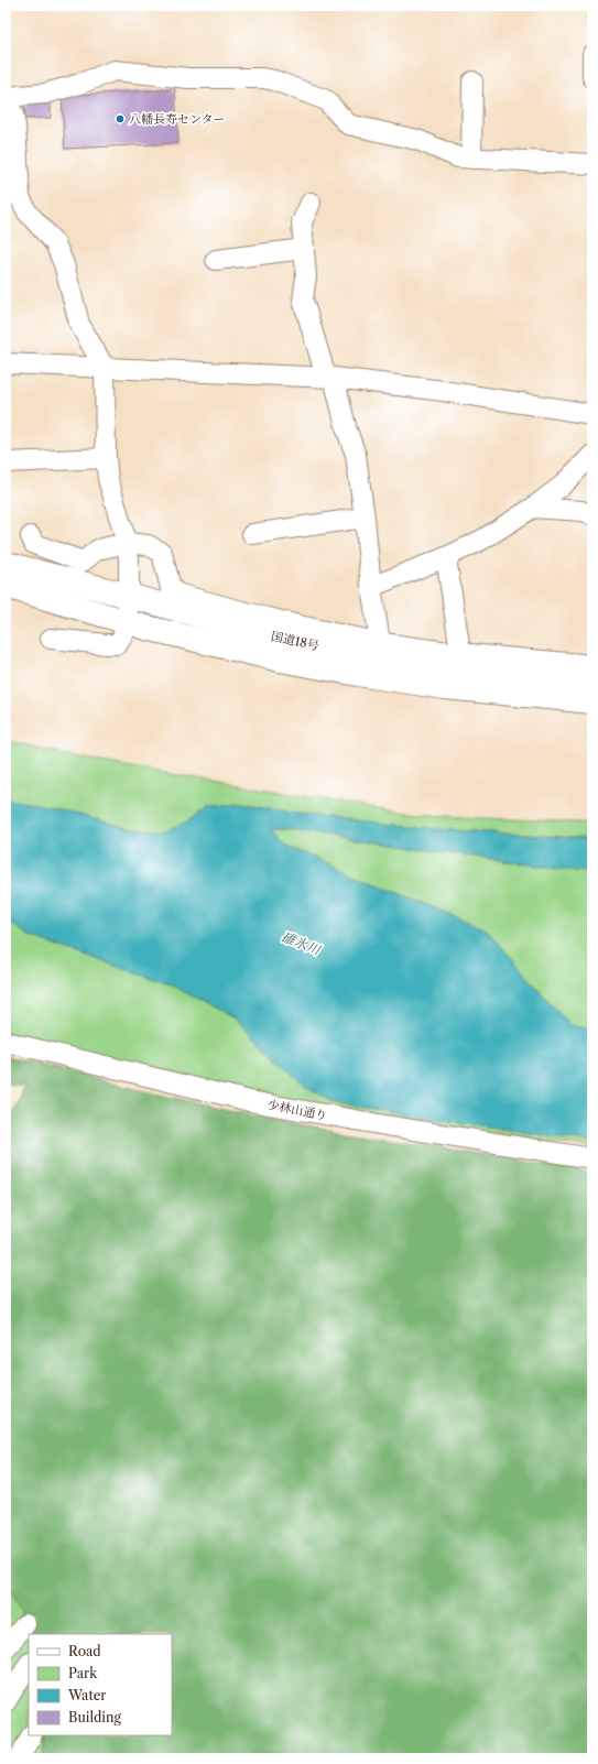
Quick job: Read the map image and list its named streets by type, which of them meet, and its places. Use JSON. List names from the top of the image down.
{
  "streets": {
    "highway": ["国道18号"],
    "street": ["少林山通り"]
  },
  "water": ["碓氷川"],
  "places": ["八幡長寿センター"],
  "legend": [
    "Road",
    "Park",
    "Water",
    "Building"
  ]
}
